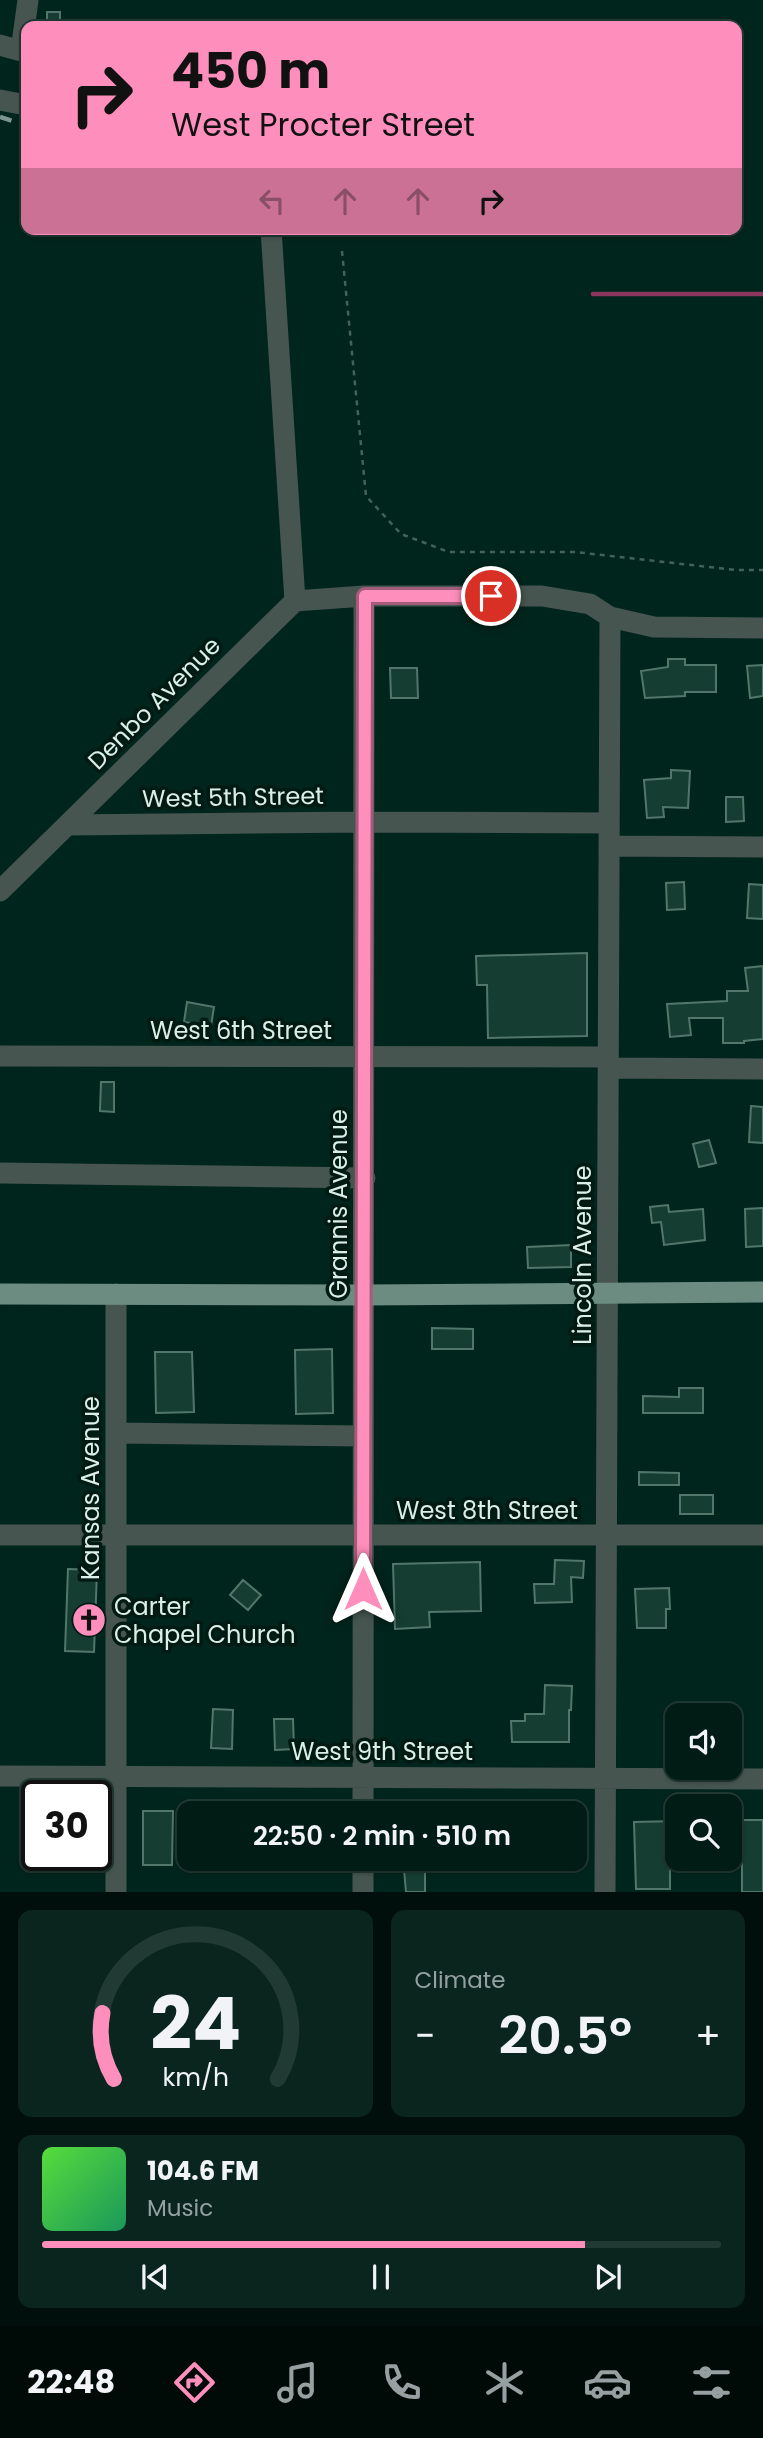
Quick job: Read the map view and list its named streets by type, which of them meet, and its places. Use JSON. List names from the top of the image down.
{
  "streets": {
    "street": [
      "Denbo Avenue",
      "West 5th Street",
      "West 6th Street",
      "Grannis Avenue",
      "Lincoln Avenue",
      "Kansas Avenue",
      "West 8th Street",
      "West 9th Street"
    ]
  },
  "crossings": [
    ["Denbo Avenue", "West 5th Street"],
    ["West 5th Street", "Grannis Avenue"],
    ["West 5th Street", "Lincoln Avenue"],
    ["West 6th Street", "Grannis Avenue"],
    ["West 6th Street", "Lincoln Avenue"],
    ["Grannis Avenue", "West 8th Street"],
    ["Grannis Avenue", "West 9th Street"],
    ["Lincoln Avenue", "West 8th Street"],
    ["Lincoln Avenue", "West 9th Street"],
    ["Kansas Avenue", "West 8th Street"],
    ["Kansas Avenue", "West 9th Street"]
  ],
  "places": {
    "church": ["Carter Chapel Church"]
  },
  "page": {
    "turn": ["450 m", "West Procter Street"],
    "limit": "30",
    "trip": "22:50 · 2 min · 510 m",
    "tile": "Climate",
    "heat": ["−", "20.5°", "+"],
    "song": ["104.6 FM", "Music"],
    "tabs": "22:48",
    "gauge": ["24", "km/h"]
  }
}
